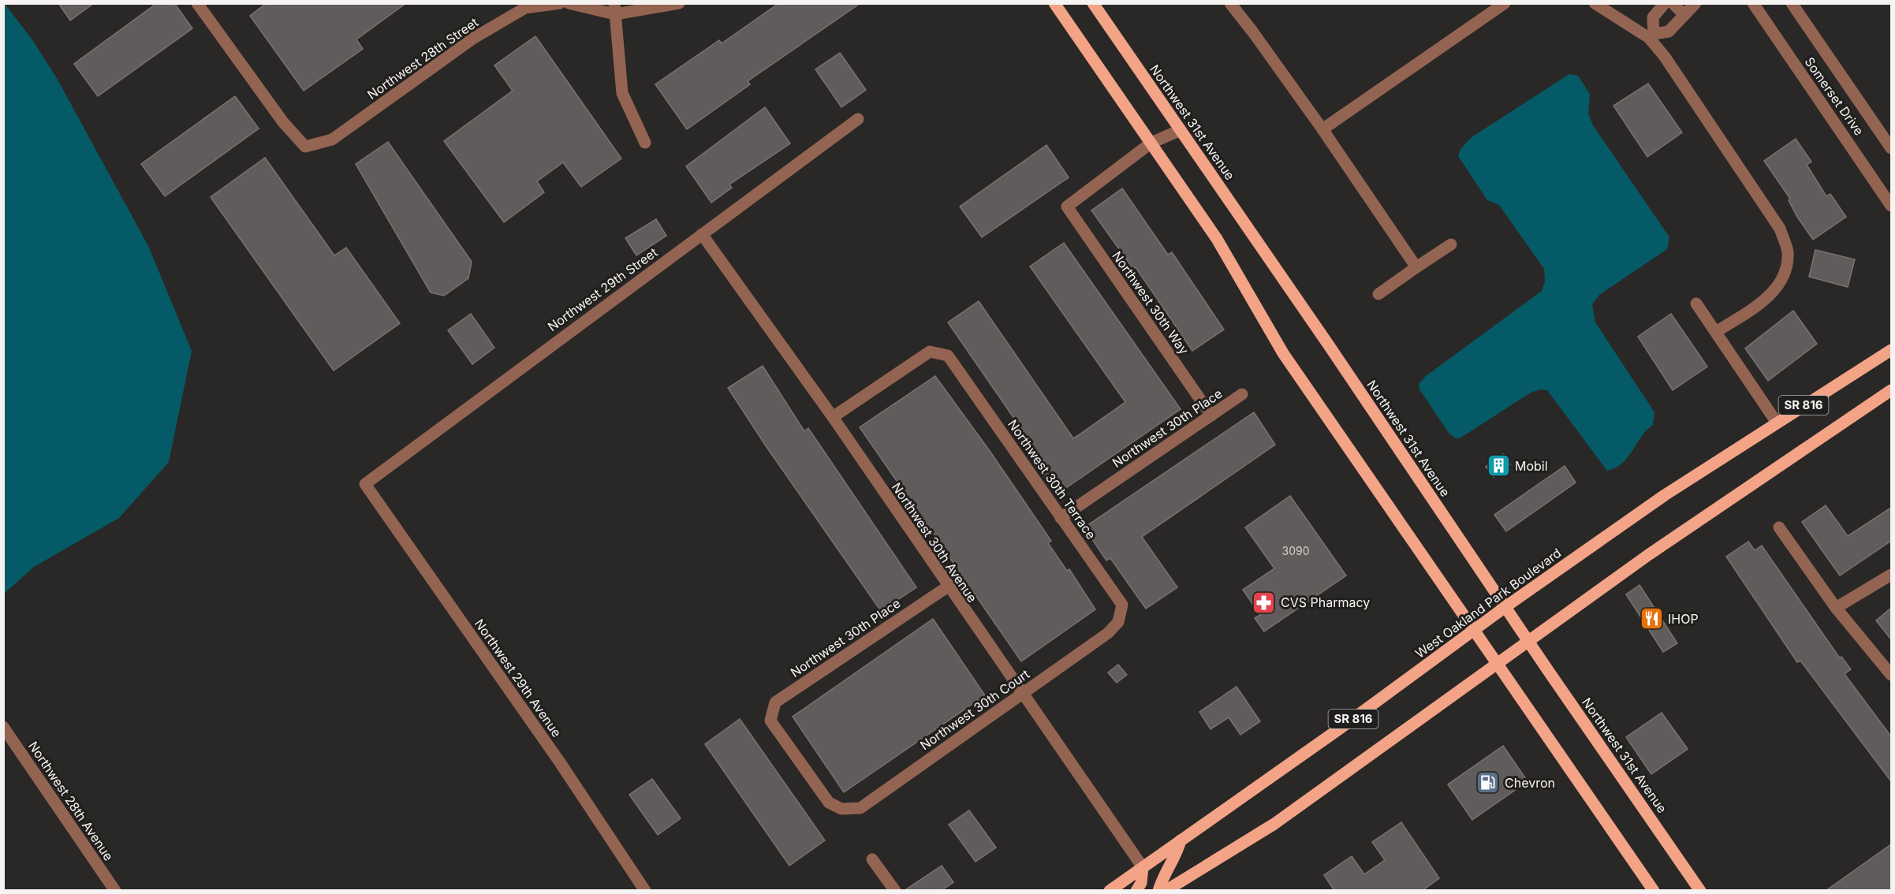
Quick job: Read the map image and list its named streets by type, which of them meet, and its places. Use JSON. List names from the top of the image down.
{
  "streets": {
    "main road": ["Northwest 31st Avenue", "SR 816", "West Oakland Park Boulevard"],
    "street": [
      "Northwest 28th Street",
      "Somerset Drive",
      "Northwest 29th Street",
      "Northwest 30th Way",
      "Northwest 30th Place",
      "Northwest 30th Terrace",
      "Northwest 30th Avenue",
      "Northwest 29th Avenue",
      "Northwest 30th Court",
      "Northwest 28th Avenue"
    ]
  },
  "crossings": [
    ["Northwest 31st Avenue", "SR 816"],
    ["Northwest 31st Avenue", "West Oakland Park Boulevard"],
    ["Northwest 29th Street", "Northwest 30th Avenue"],
    ["Northwest 29th Street", "Northwest 29th Avenue"],
    ["Northwest 30th Way", "Northwest 30th Place"],
    ["Northwest 30th Place", "Northwest 30th Terrace"],
    ["Northwest 30th Place", "Northwest 30th Avenue"],
    ["Northwest 30th Place", "Northwest 30th Court"],
    ["Northwest 30th Terrace", "Northwest 30th Avenue"],
    ["Northwest 30th Terrace", "Northwest 30th Court"],
    ["Northwest 30th Avenue", "West Oakland Park Boulevard"],
    ["Northwest 30th Avenue", "Northwest 30th Court"]
  ],
  "places": {
    "building": ["Mobil"],
    "pharmacy": ["CVS Pharmacy"],
    "restaurant": ["IHOP"],
    "fuel station": ["Chevron"]
  },
  "house_numbers": ["3090"]
}
